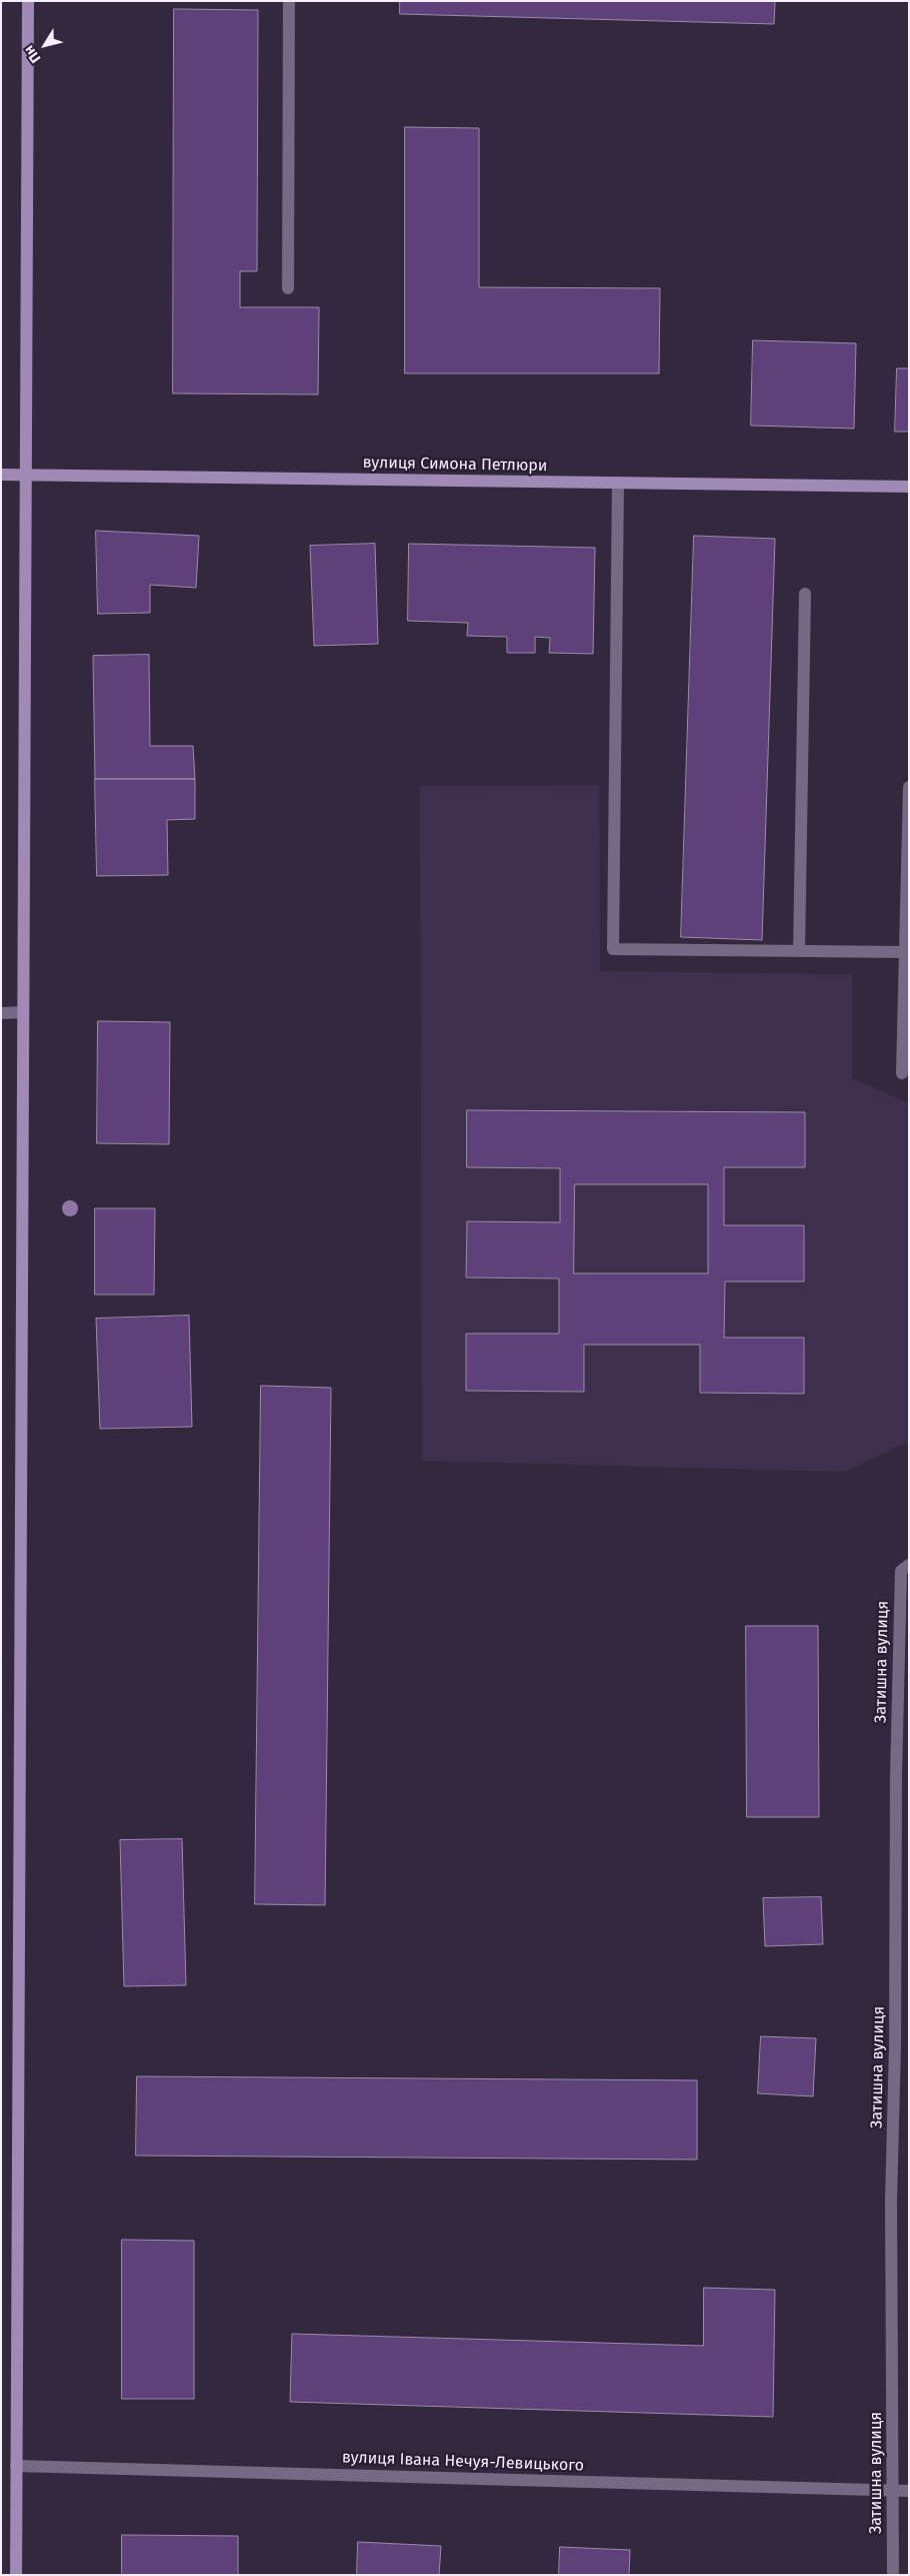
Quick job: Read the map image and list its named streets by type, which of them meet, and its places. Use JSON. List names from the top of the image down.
{
  "streets": {
    "street": ["вулиця Симона Петлюри", "Затишна вулиця", "вулиця Івана Нечуя-Левицького"]
  },
  "crossings": [
    ["Затишна вулиця", "вулиця Івана Нечуя-Левицького"]
  ],
  "north": "bottom left"
}
